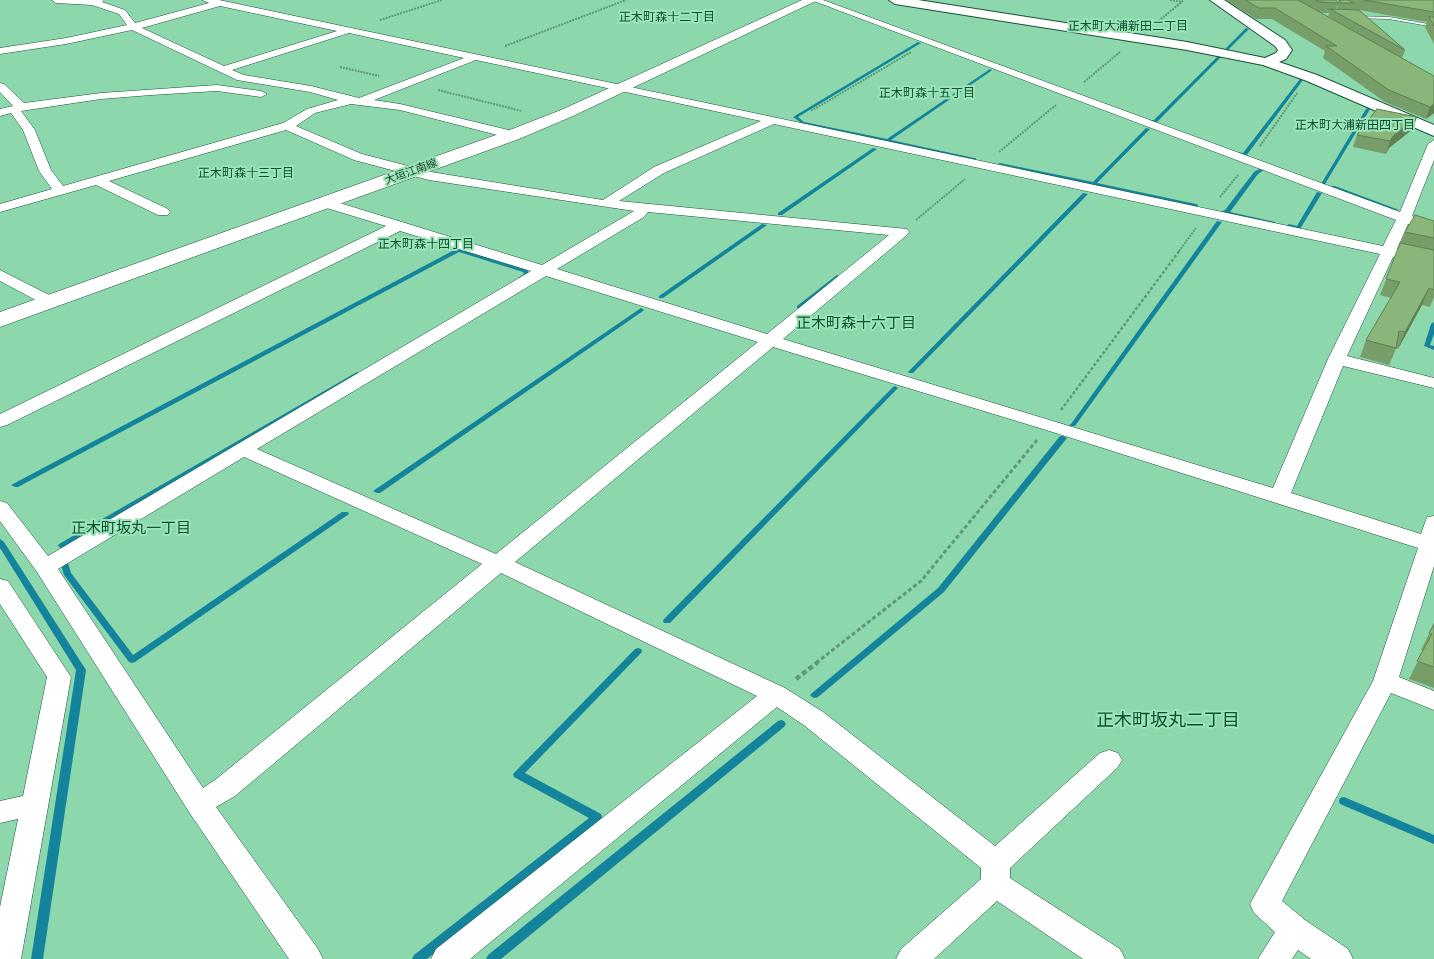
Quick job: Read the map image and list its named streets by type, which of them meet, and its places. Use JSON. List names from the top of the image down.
{
  "streets": {
    "main road": ["大垣江南線"]
  },
  "districts": [
    "正木町森十二丁目",
    "正木町大浦新田二丁目",
    "正木町森十五丁目",
    "正木町大浦新田四丁目",
    "正木町森十三丁目",
    "正木町森十四丁目",
    "正木町森十六丁目",
    "正木町坂丸一丁目",
    "正木町坂丸二丁目"
  ]
}
